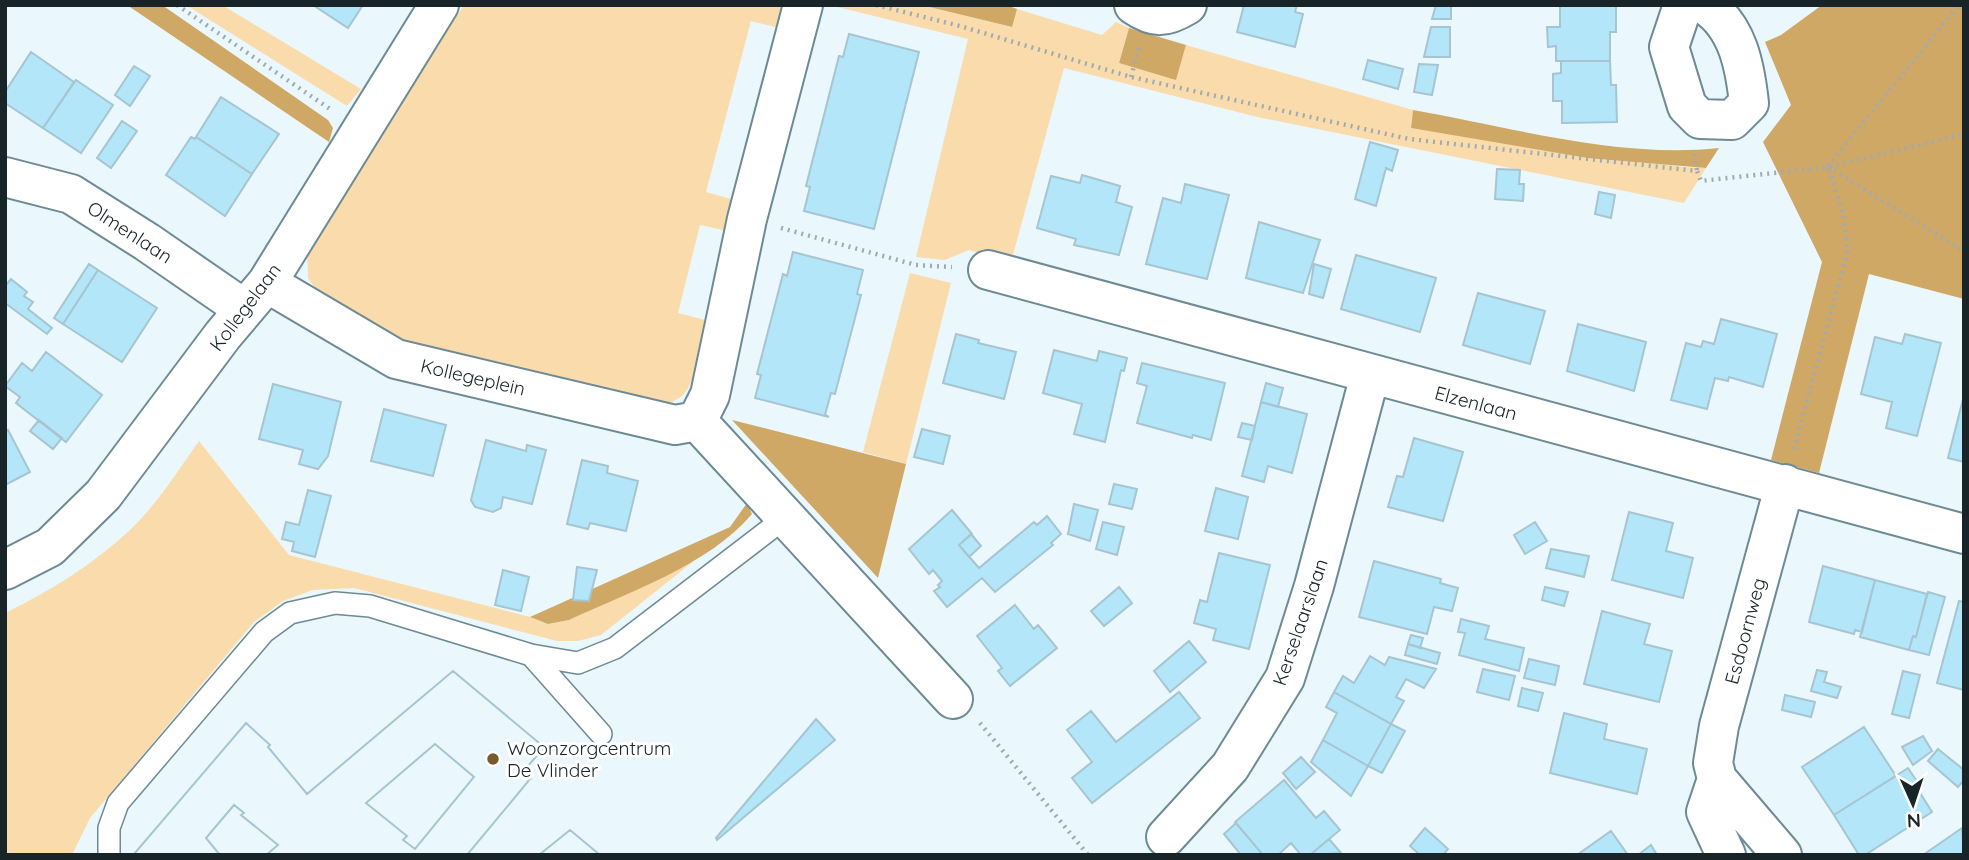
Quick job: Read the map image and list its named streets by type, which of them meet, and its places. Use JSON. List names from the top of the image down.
{
  "streets": {
    "street": [
      "Olmenlaan",
      "Kollegelaan",
      "Kollegeplein",
      "Elzenlaan",
      "Kerselaarslaan",
      "Esdoornweg"
    ]
  },
  "crossings": [
    ["Olmenlaan", "Kollegelaan"],
    ["Olmenlaan", "Kollegeplein"],
    ["Kollegelaan", "Kollegeplein"],
    ["Elzenlaan", "Kerselaarslaan"],
    ["Elzenlaan", "Esdoornweg"]
  ],
  "places": ["Woonzorgcentrum De Vlinder"],
  "north": "bottom"
}
